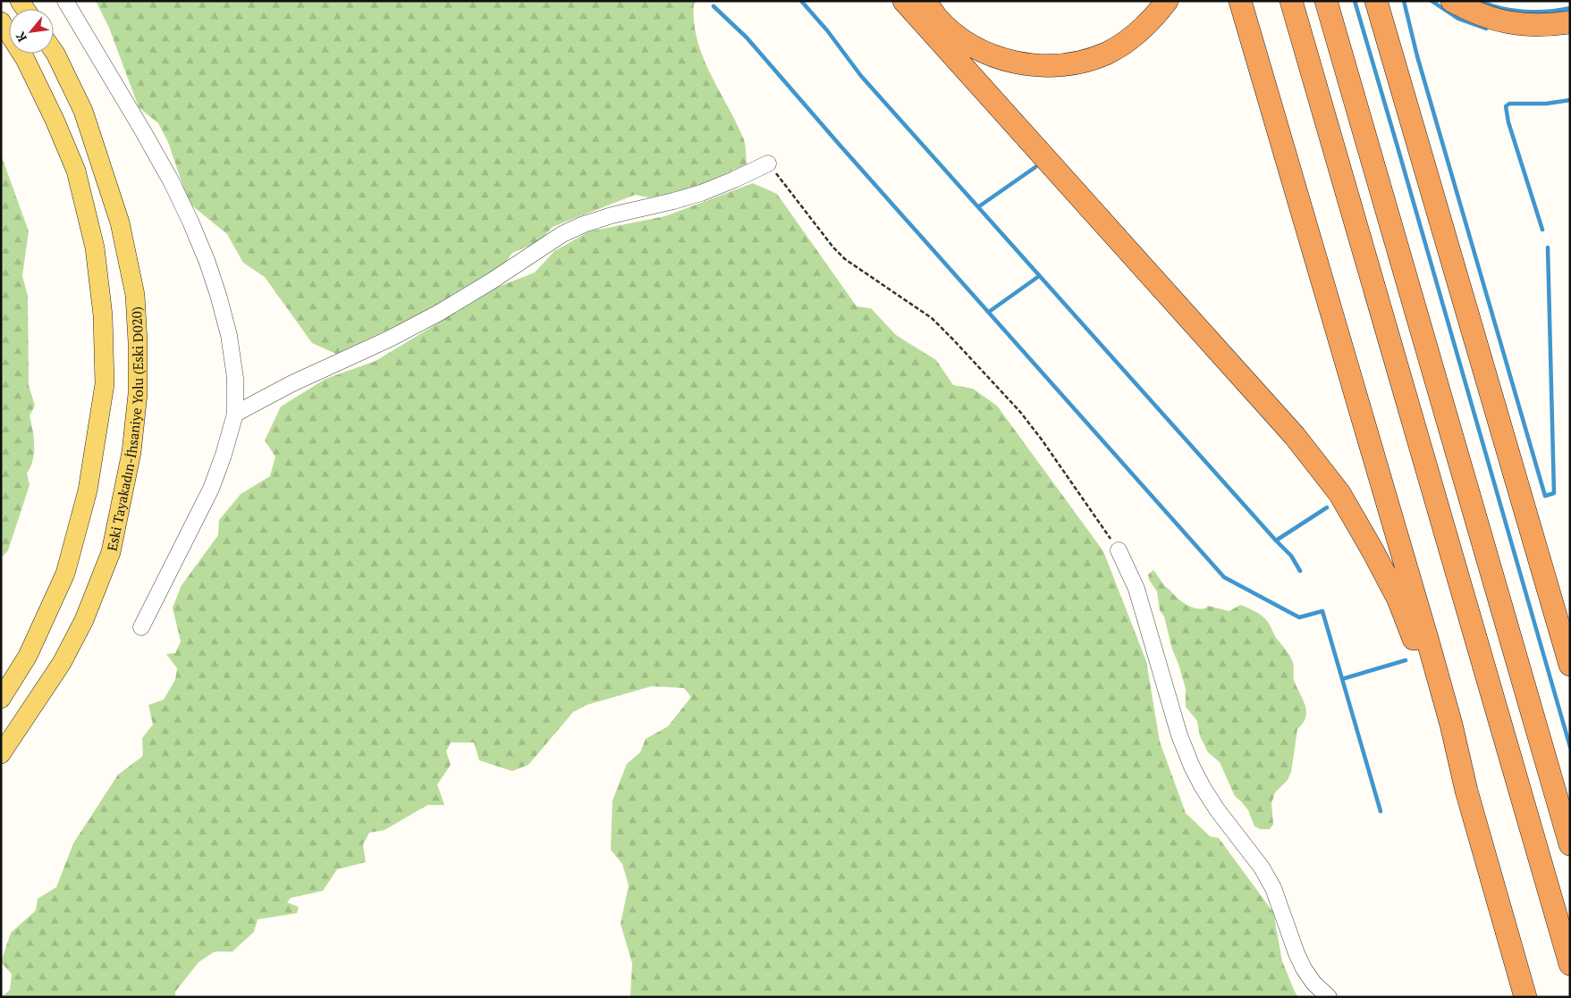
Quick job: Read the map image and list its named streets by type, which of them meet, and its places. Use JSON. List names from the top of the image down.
{
  "streets": {
    "main road": ["Eski Tayakadın-İhsaniye Yolu (Eski D020)"]
  },
  "north": "bottom left"
}
